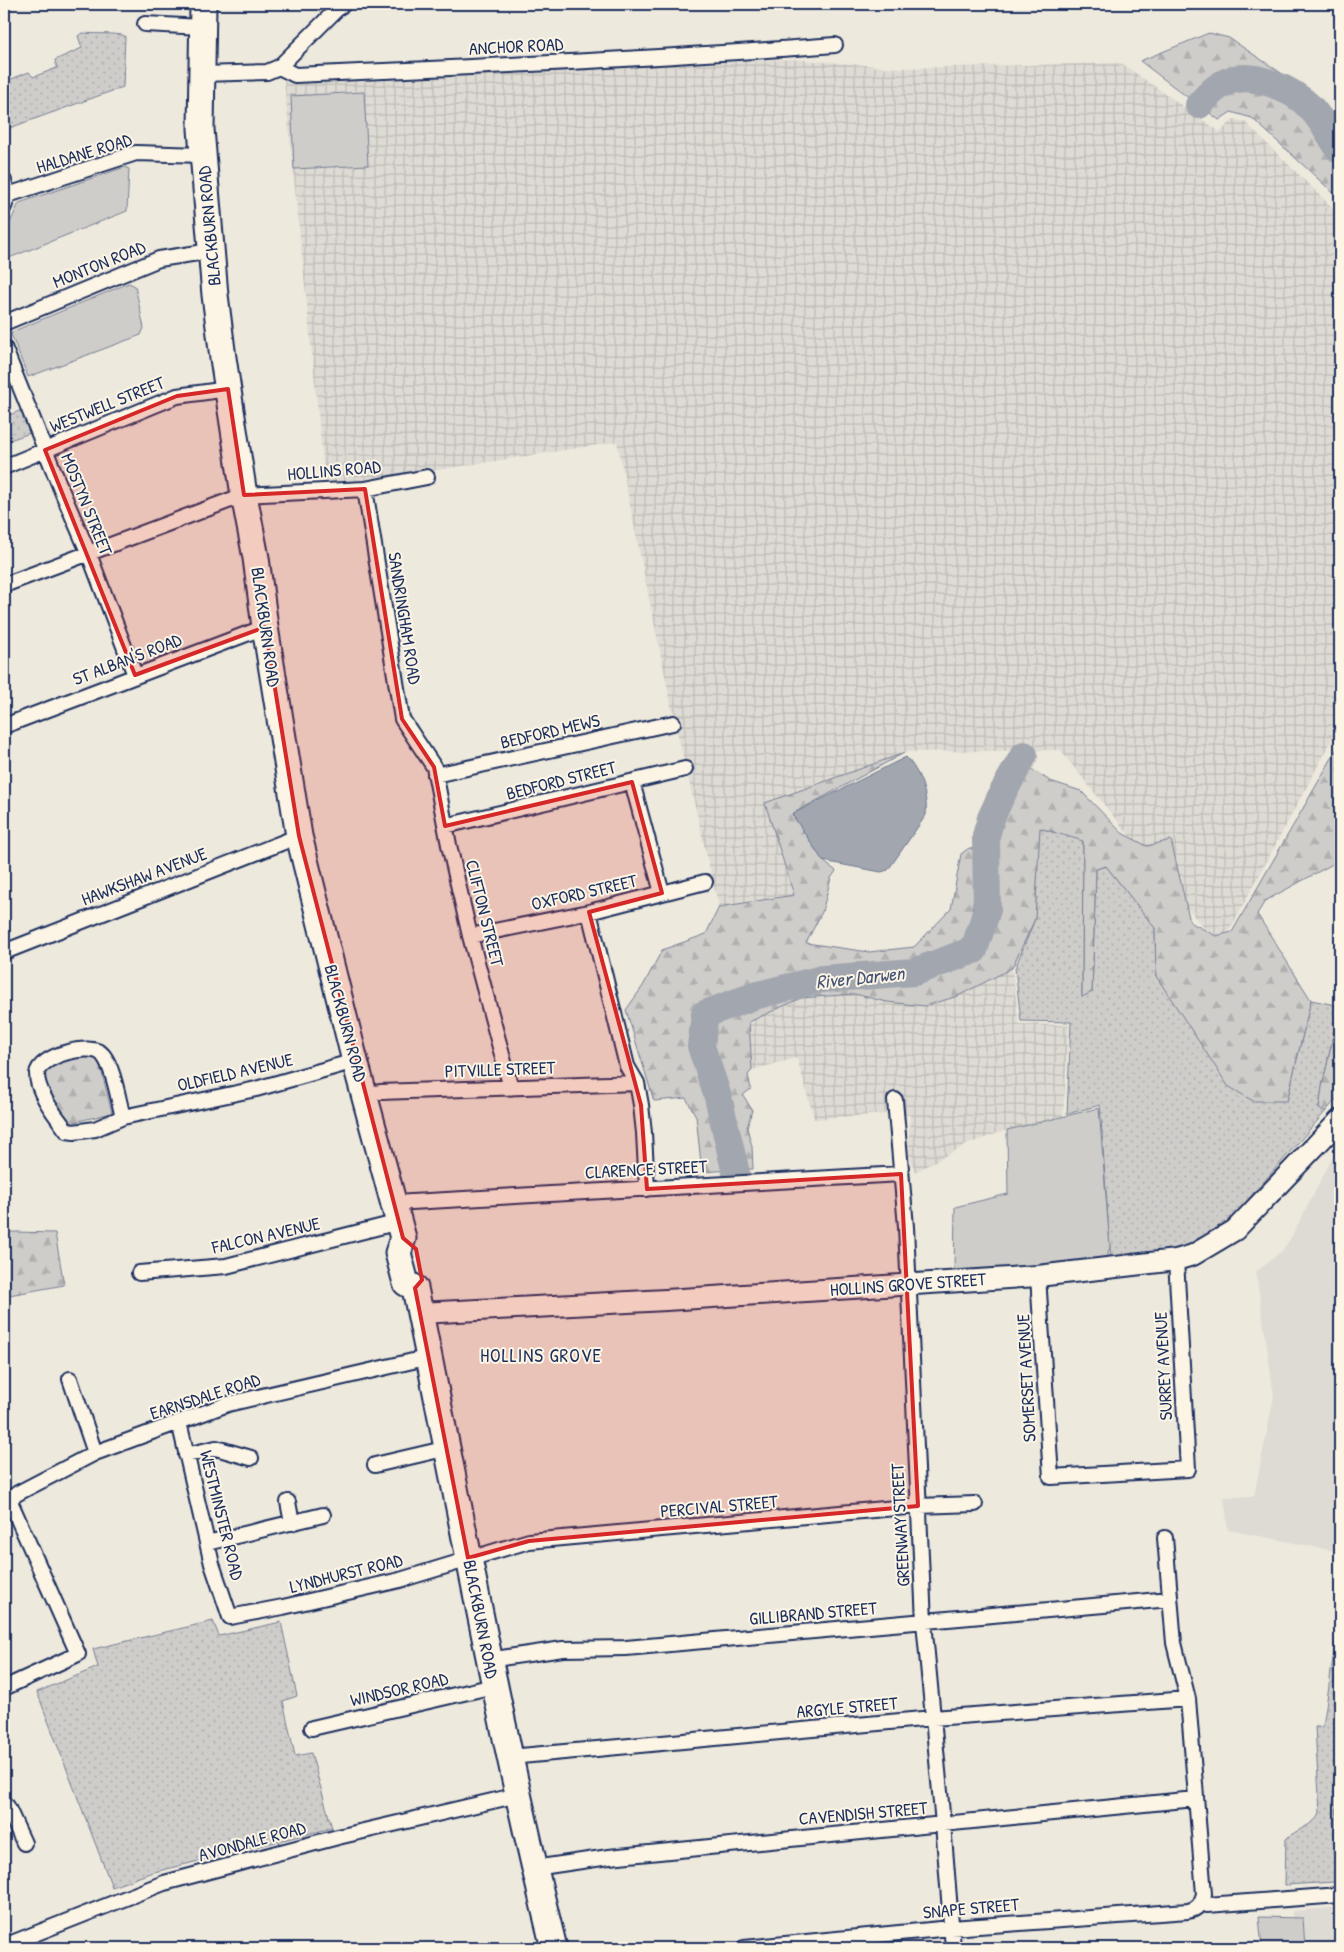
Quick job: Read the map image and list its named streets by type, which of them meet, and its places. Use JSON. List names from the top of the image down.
{
  "streets": {
    "highway": ["BLACKBURN ROAD"],
    "street": [
      "ANCHOR ROAD",
      "HALDANE ROAD",
      "MONTON ROAD",
      "WESTWELL STREET",
      "HOLLINS ROAD",
      "MOSTYN STREET",
      "SANDRINGHAM ROAD",
      "ST ALBAN'S ROAD",
      "BEDFORD MEWS",
      "BEDFORD STREET",
      "HAWKSHAW AVENUE",
      "OXFORD STREET",
      "CLIFTON STREET",
      "PITVILLE STREET",
      "OLDFIELD AVENUE",
      "CLARENCE STREET",
      "FALCON AVENUE",
      "HOLLINS GROVE STREET",
      "SURREY AVENUE",
      "SOMERSET AVENUE",
      "EARNSDALE ROAD",
      "PERCIVAL STREET",
      "WESTMINSTER ROAD",
      "GREENWAY STREET",
      "LYNDHURST ROAD",
      "GILLIBRAND STREET",
      "WINDSOR ROAD",
      "ARGYLE STREET",
      "CAVENDISH STREET",
      "AVONDALE ROAD",
      "SNAPE STREET"
    ]
  },
  "crossings": [
    ["HALDANE ROAD", "BLACKBURN ROAD"],
    ["BLACKBURN ROAD", "MONTON ROAD"],
    ["BLACKBURN ROAD", "WESTWELL STREET"],
    ["BLACKBURN ROAD", "HOLLINS ROAD"],
    ["BLACKBURN ROAD", "ST ALBAN'S ROAD"],
    ["BLACKBURN ROAD", "HAWKSHAW AVENUE"],
    ["BLACKBURN ROAD", "PITVILLE STREET"],
    ["BLACKBURN ROAD", "OLDFIELD AVENUE"],
    ["BLACKBURN ROAD", "CLARENCE STREET"],
    ["BLACKBURN ROAD", "FALCON AVENUE"],
    ["BLACKBURN ROAD", "HOLLINS GROVE STREET"],
    ["BLACKBURN ROAD", "EARNSDALE ROAD"],
    ["BLACKBURN ROAD", "PERCIVAL STREET"],
    ["BLACKBURN ROAD", "LYNDHURST ROAD"],
    ["BLACKBURN ROAD", "GILLIBRAND STREET"],
    ["BLACKBURN ROAD", "WINDSOR ROAD"],
    ["BLACKBURN ROAD", "ARGYLE STREET"],
    ["BLACKBURN ROAD", "CAVENDISH STREET"],
    ["BLACKBURN ROAD", "AVONDALE ROAD"],
    ["WESTWELL STREET", "MOSTYN STREET"],
    ["HOLLINS ROAD", "MOSTYN STREET"],
    ["HOLLINS ROAD", "SANDRINGHAM ROAD"],
    ["MOSTYN STREET", "ST ALBAN'S ROAD"],
    ["SANDRINGHAM ROAD", "CLIFTON STREET"],
    ["BEDFORD MEWS", "CLIFTON STREET"],
    ["BEDFORD STREET", "CLIFTON STREET"],
    ["OXFORD STREET", "CLIFTON STREET"],
    ["CLIFTON STREET", "PITVILLE STREET"],
    ["CLARENCE STREET", "FALCON AVENUE"],
    ["CLARENCE STREET", "GREENWAY STREET"],
    ["HOLLINS GROVE STREET", "SURREY AVENUE"],
    ["HOLLINS GROVE STREET", "SOMERSET AVENUE"],
    ["HOLLINS GROVE STREET", "GREENWAY STREET"],
    ["SURREY AVENUE", "SOMERSET AVENUE"],
    ["EARNSDALE ROAD", "WESTMINSTER ROAD"],
    ["PERCIVAL STREET", "GREENWAY STREET"],
    ["PERCIVAL STREET", "LYNDHURST ROAD"],
    ["WESTMINSTER ROAD", "LYNDHURST ROAD"],
    ["GREENWAY STREET", "GILLIBRAND STREET"],
    ["GREENWAY STREET", "ARGYLE STREET"],
    ["GREENWAY STREET", "CAVENDISH STREET"],
    ["GREENWAY STREET", "SNAPE STREET"]
  ],
  "districts": ["HOLLINS GROVE"],
  "water": ["River Darwen"]
}
